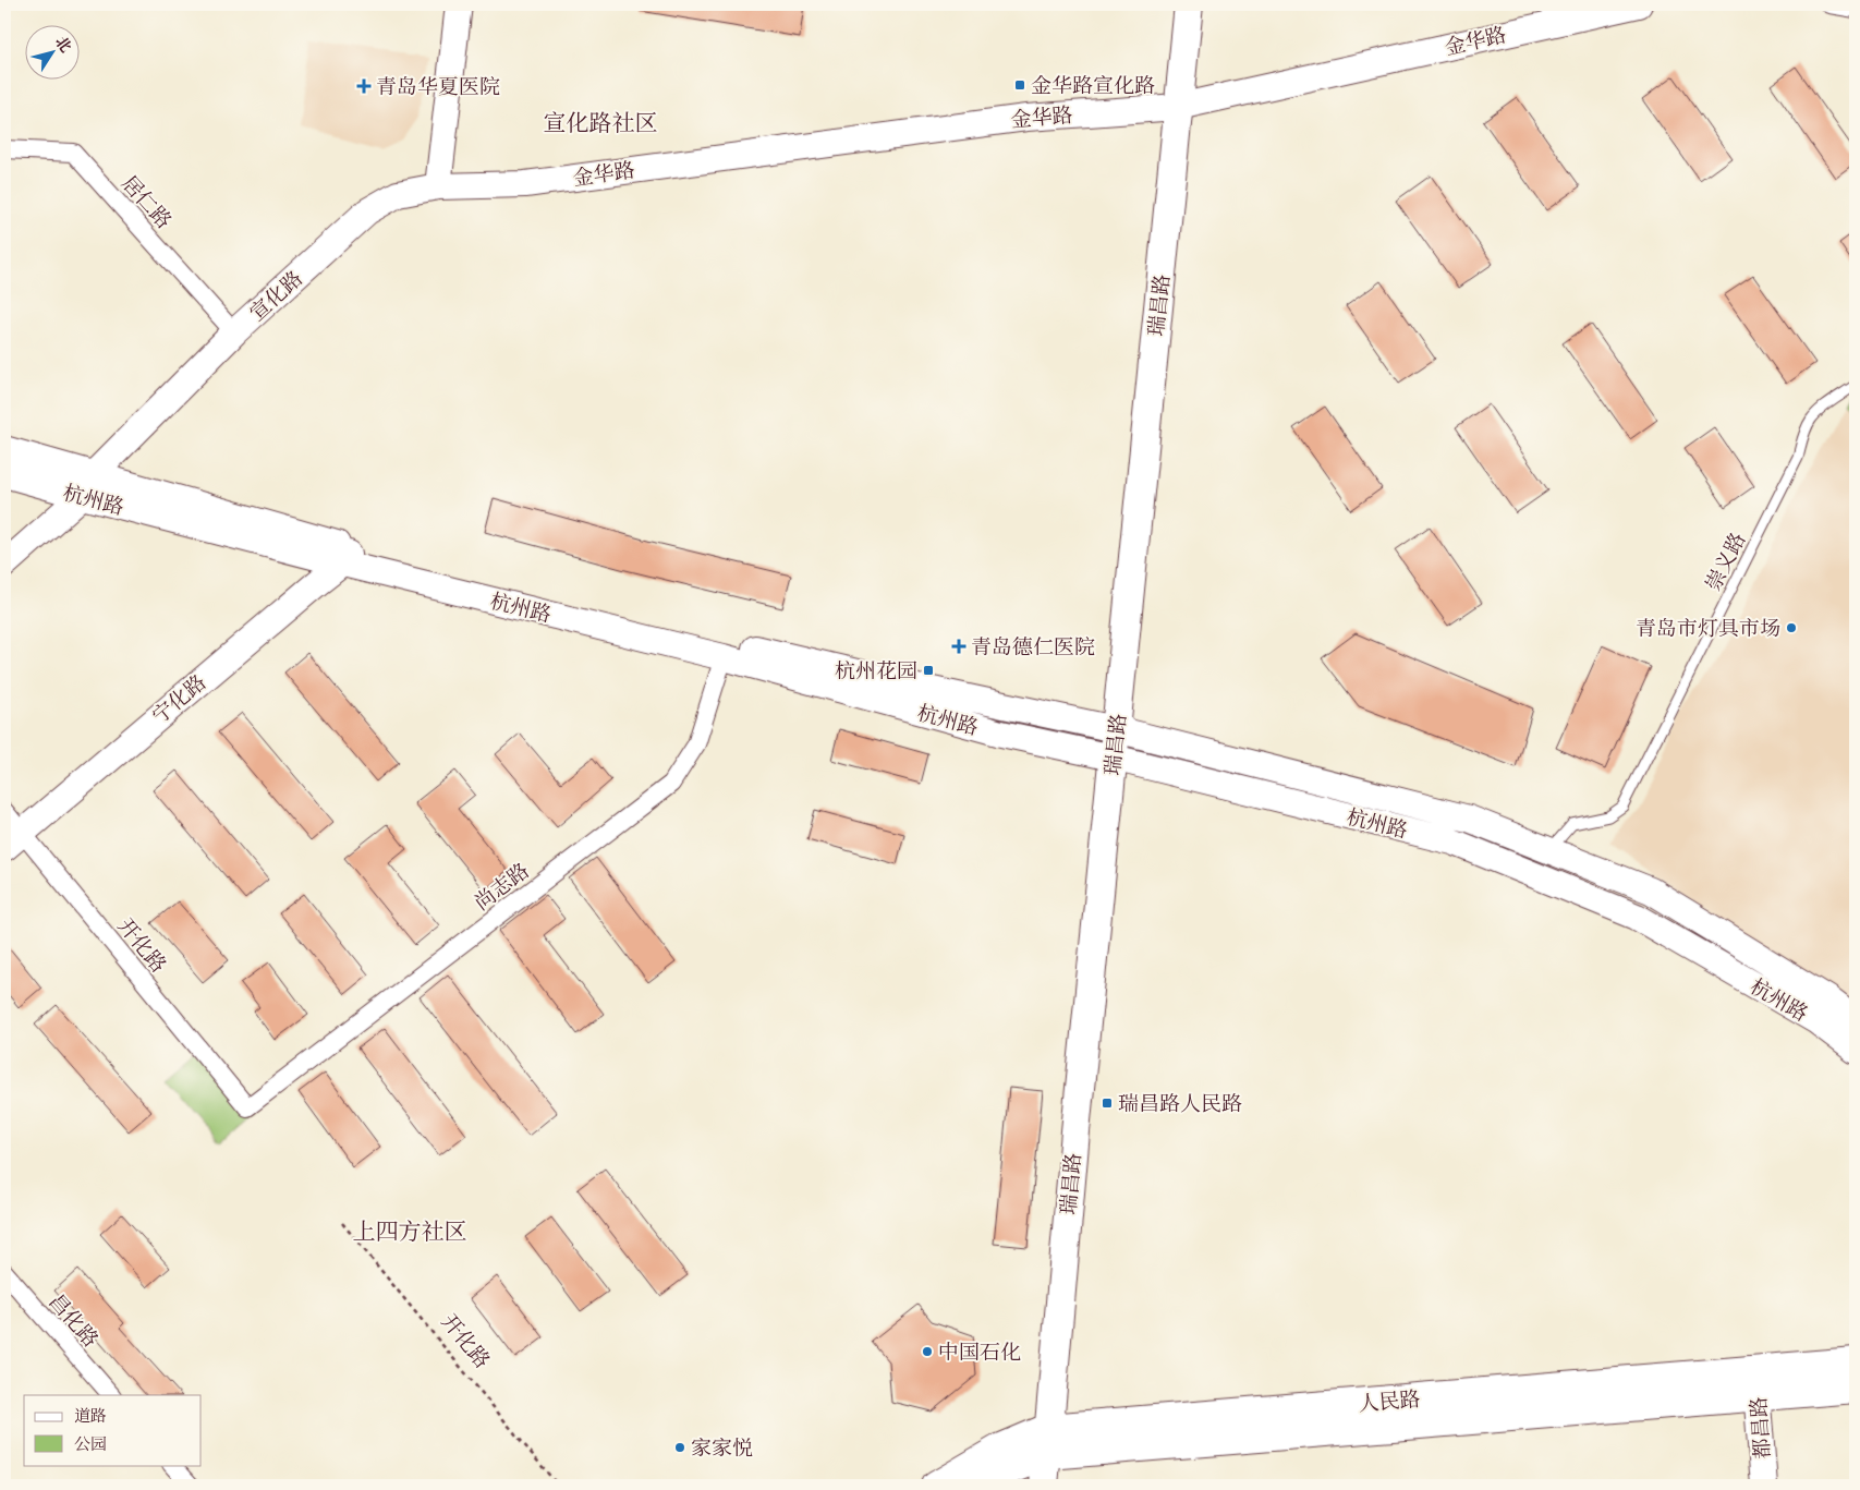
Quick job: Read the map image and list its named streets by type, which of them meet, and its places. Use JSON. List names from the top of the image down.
{
  "streets": {
    "main road": [
      "金华路",
      "宣化路",
      "瑞昌路",
      "杭州路",
      "宁化路",
      "人民路",
      "都昌路"
    ],
    "street": [
      "居仁路",
      "尚志路",
      "开化路",
      "昌化路"
    ],
    "lane": ["崇义路"]
  },
  "crossings": [
    ["金华路", "宣化路"],
    ["金华路", "瑞昌路"],
    ["居仁路", "宣化路"],
    ["宣化路", "杭州路"],
    ["瑞昌路", "杭州路"],
    ["瑞昌路", "人民路"],
    ["杭州路", "崇义路"],
    ["杭州路", "宁化路"],
    ["杭州路", "尚志路"],
    ["宁化路", "开化路"],
    ["尚志路", "开化路"],
    ["人民路", "都昌路"]
  ],
  "districts": ["宣化路社区", "上四方社区"],
  "places": {
    "transit": ["金华路宣化路", "杭州花园", "瑞昌路人民路"],
    "health": ["青岛华夏医院", "青岛德仁医院"],
    "other": ["青岛市灯具市场", "中国石化", "家家悦"]
  },
  "legend": ["道路", "公园"],
  "north": "top right"
}
